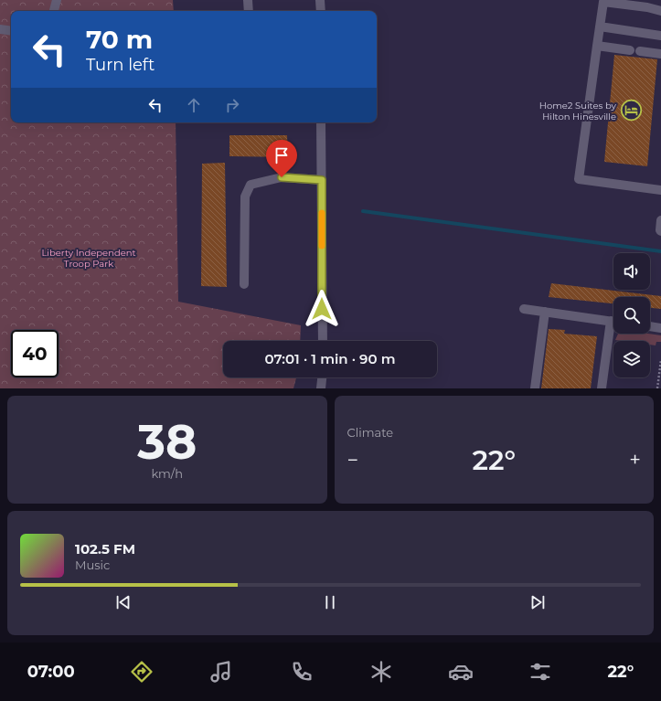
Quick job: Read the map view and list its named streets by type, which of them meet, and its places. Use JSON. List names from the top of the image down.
{
  "parks": ["Liberty Independent Troop Park"],
  "places": {
    "hotel": ["Home2 Suites by Hilton Hinesville"]
  },
  "page": {
    "turn": ["70 m", "Turn left"],
    "limit": "40",
    "trip": "07:01 · 1 min · 90 m",
    "tile": [
      ["38", "km/h"],
      "Climate"
    ],
    "heat": ["−", "22°", "+"],
    "song": ["102.5 FM", "Music"],
    "tabs": ["07:00", "22°"]
  }
}
